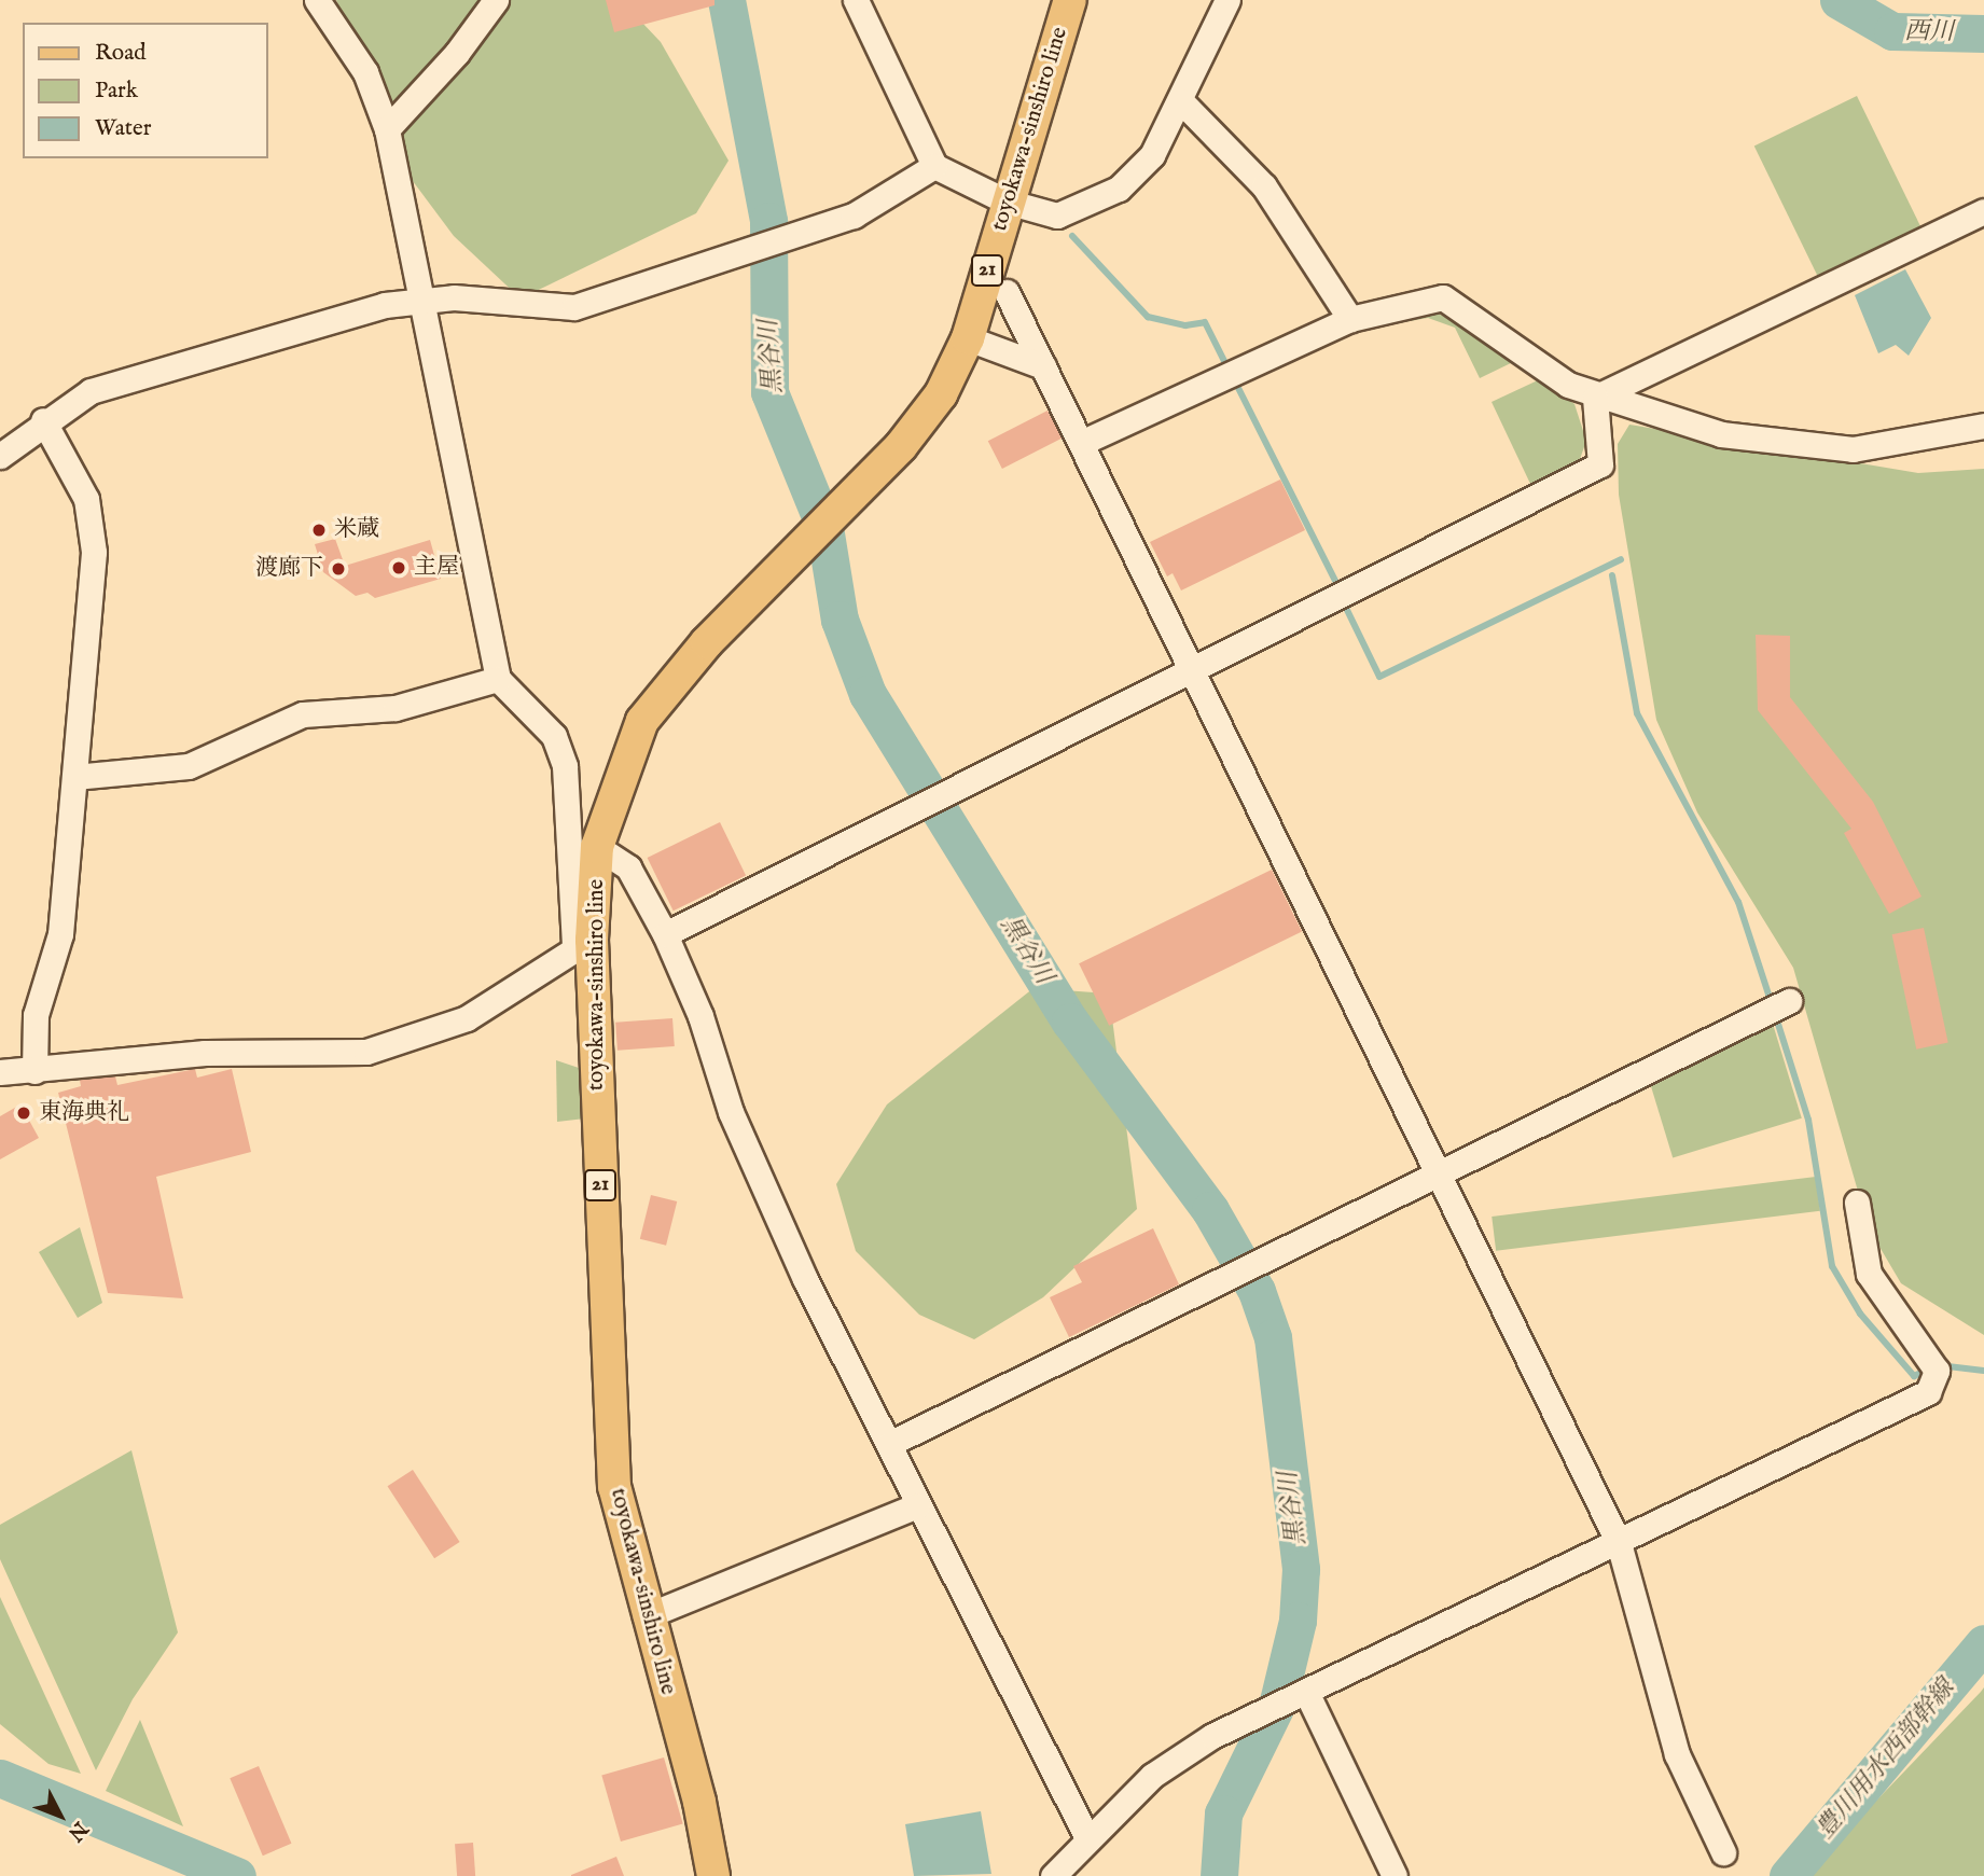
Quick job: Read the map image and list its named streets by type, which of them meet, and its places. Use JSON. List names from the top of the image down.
{
  "streets": {
    "main road": ["toyokawa-sinshiro line", "21"]
  },
  "water": ["西川", "黒谷川", "豊川用水西部幹線"],
  "places": [
    "米蔵",
    "主屋",
    "渡廊下",
    "東海典礼"
  ],
  "legend": ["Road", "Park", "Water"],
  "north": "bottom right"
}
